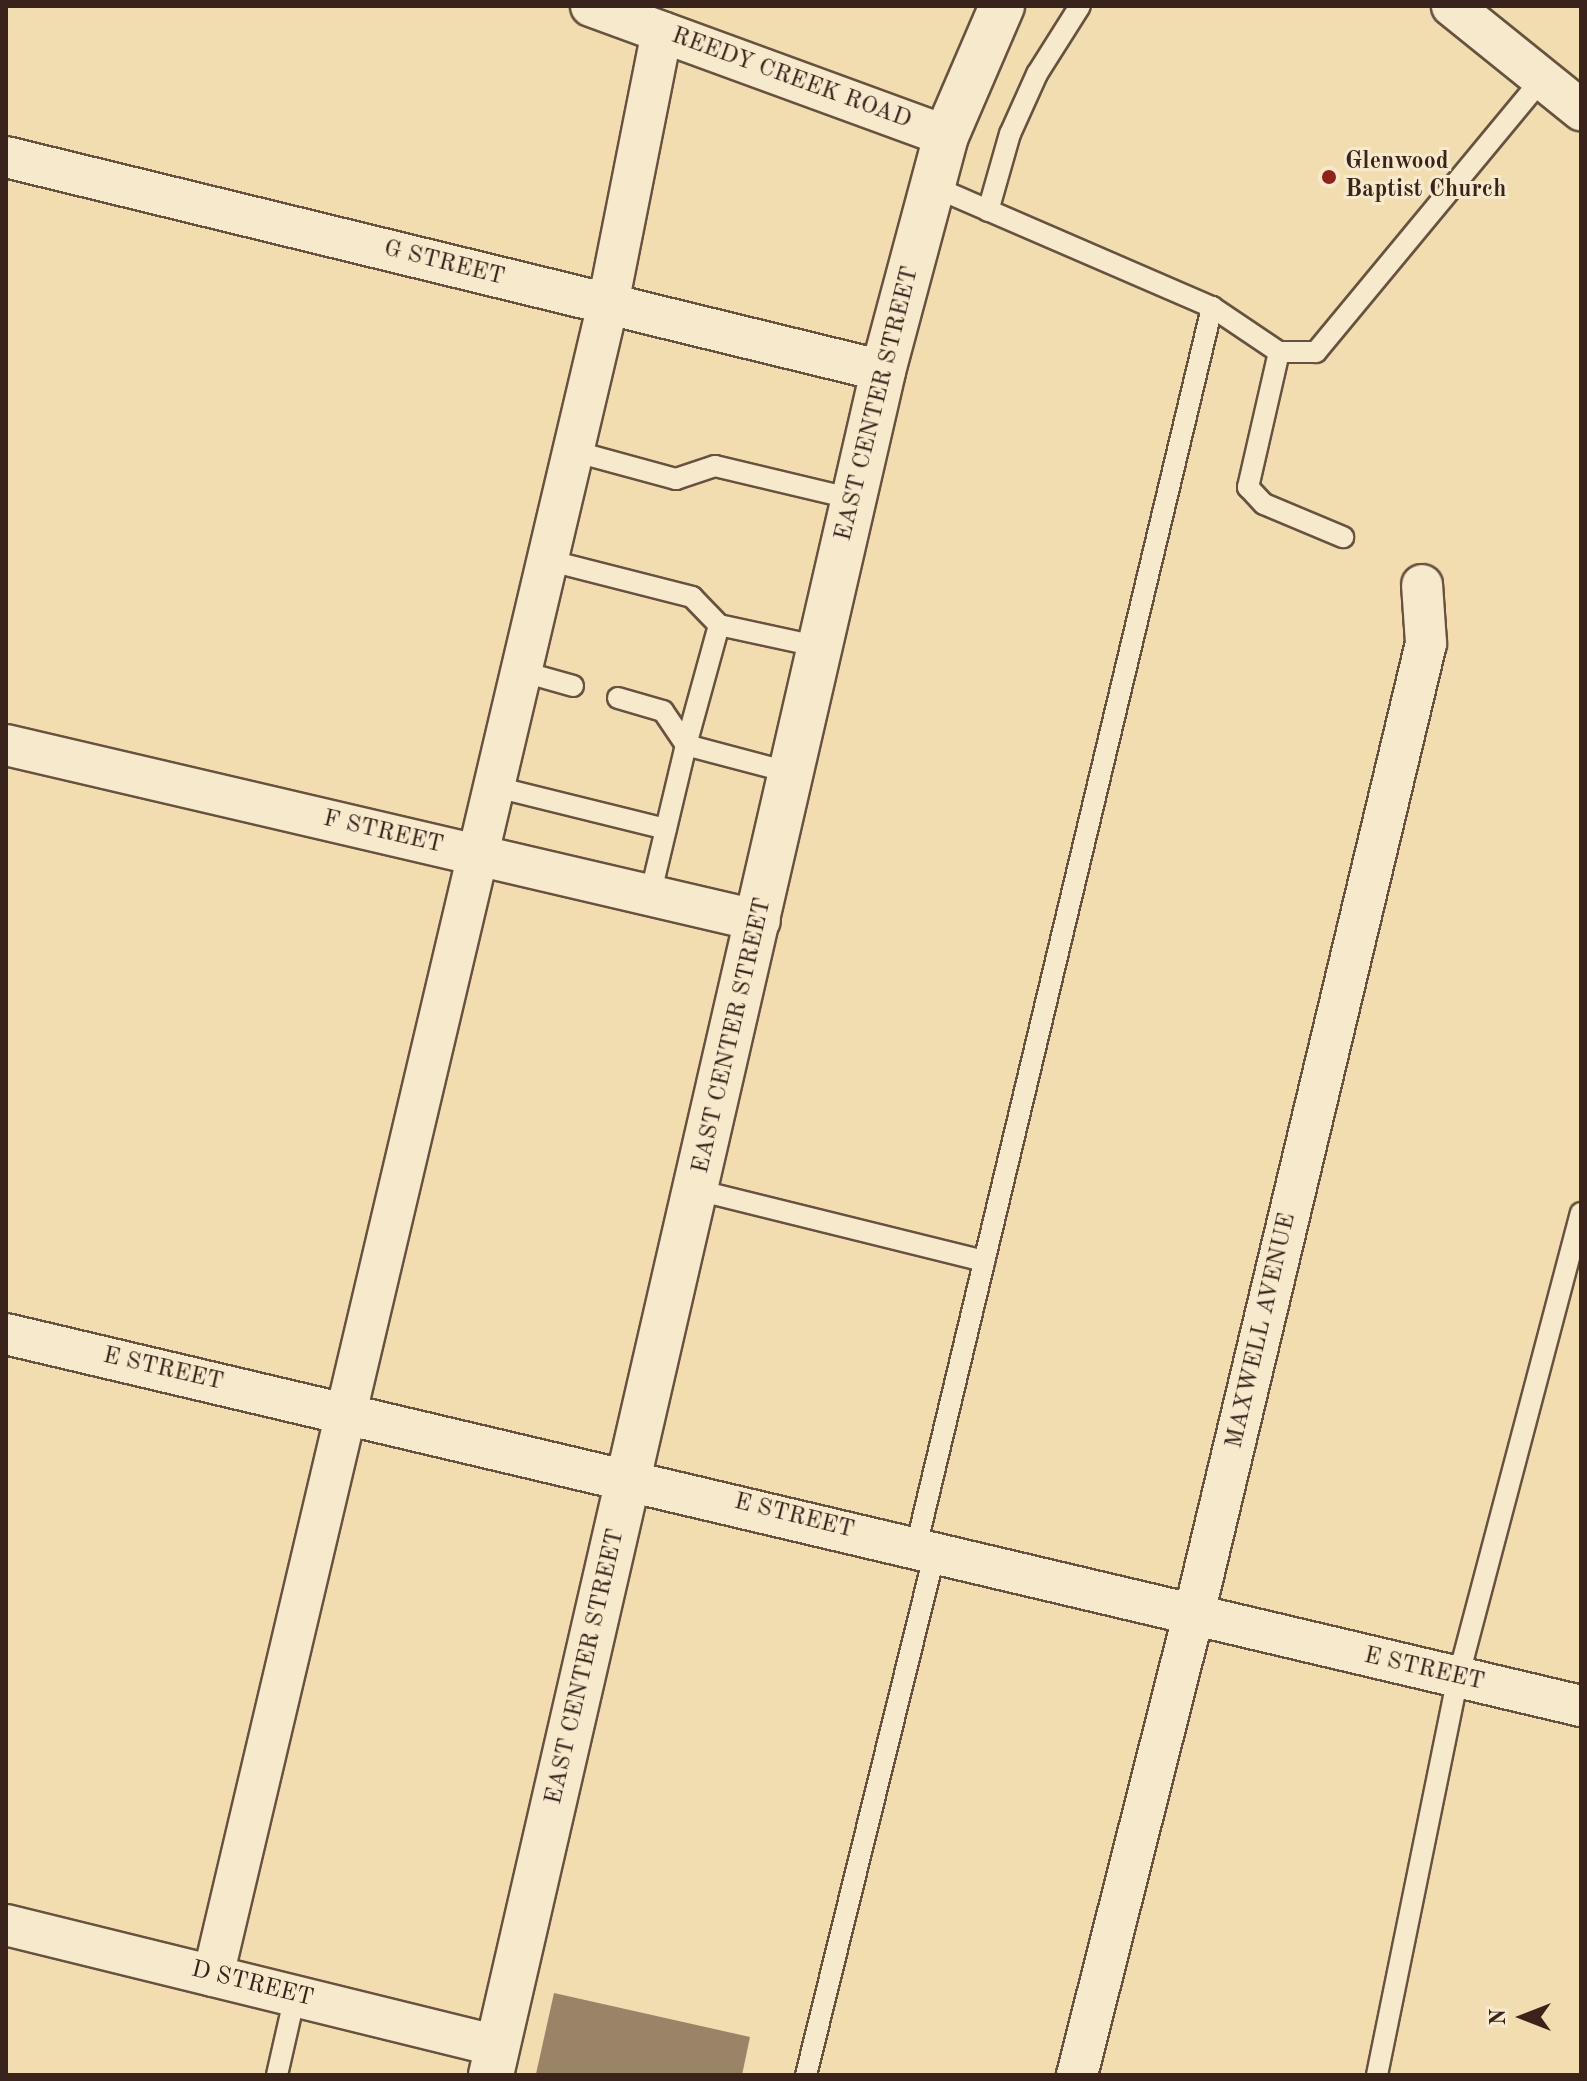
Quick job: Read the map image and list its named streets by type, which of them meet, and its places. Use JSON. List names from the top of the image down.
{
  "streets": {
    "street": [
      "REEDY CREEK ROAD",
      "G STREET",
      "EAST CENTER STREET",
      "F STREET",
      "MAXWELL AVENUE",
      "E STREET",
      "D STREET"
    ]
  },
  "crossings": [
    ["REEDY CREEK ROAD", "EAST CENTER STREET"],
    ["G STREET", "EAST CENTER STREET"],
    ["EAST CENTER STREET", "F STREET"],
    ["EAST CENTER STREET", "E STREET"],
    ["EAST CENTER STREET", "D STREET"],
    ["MAXWELL AVENUE", "E STREET"]
  ],
  "places": ["Glenwood Baptist Church"],
  "north": "left"
}
